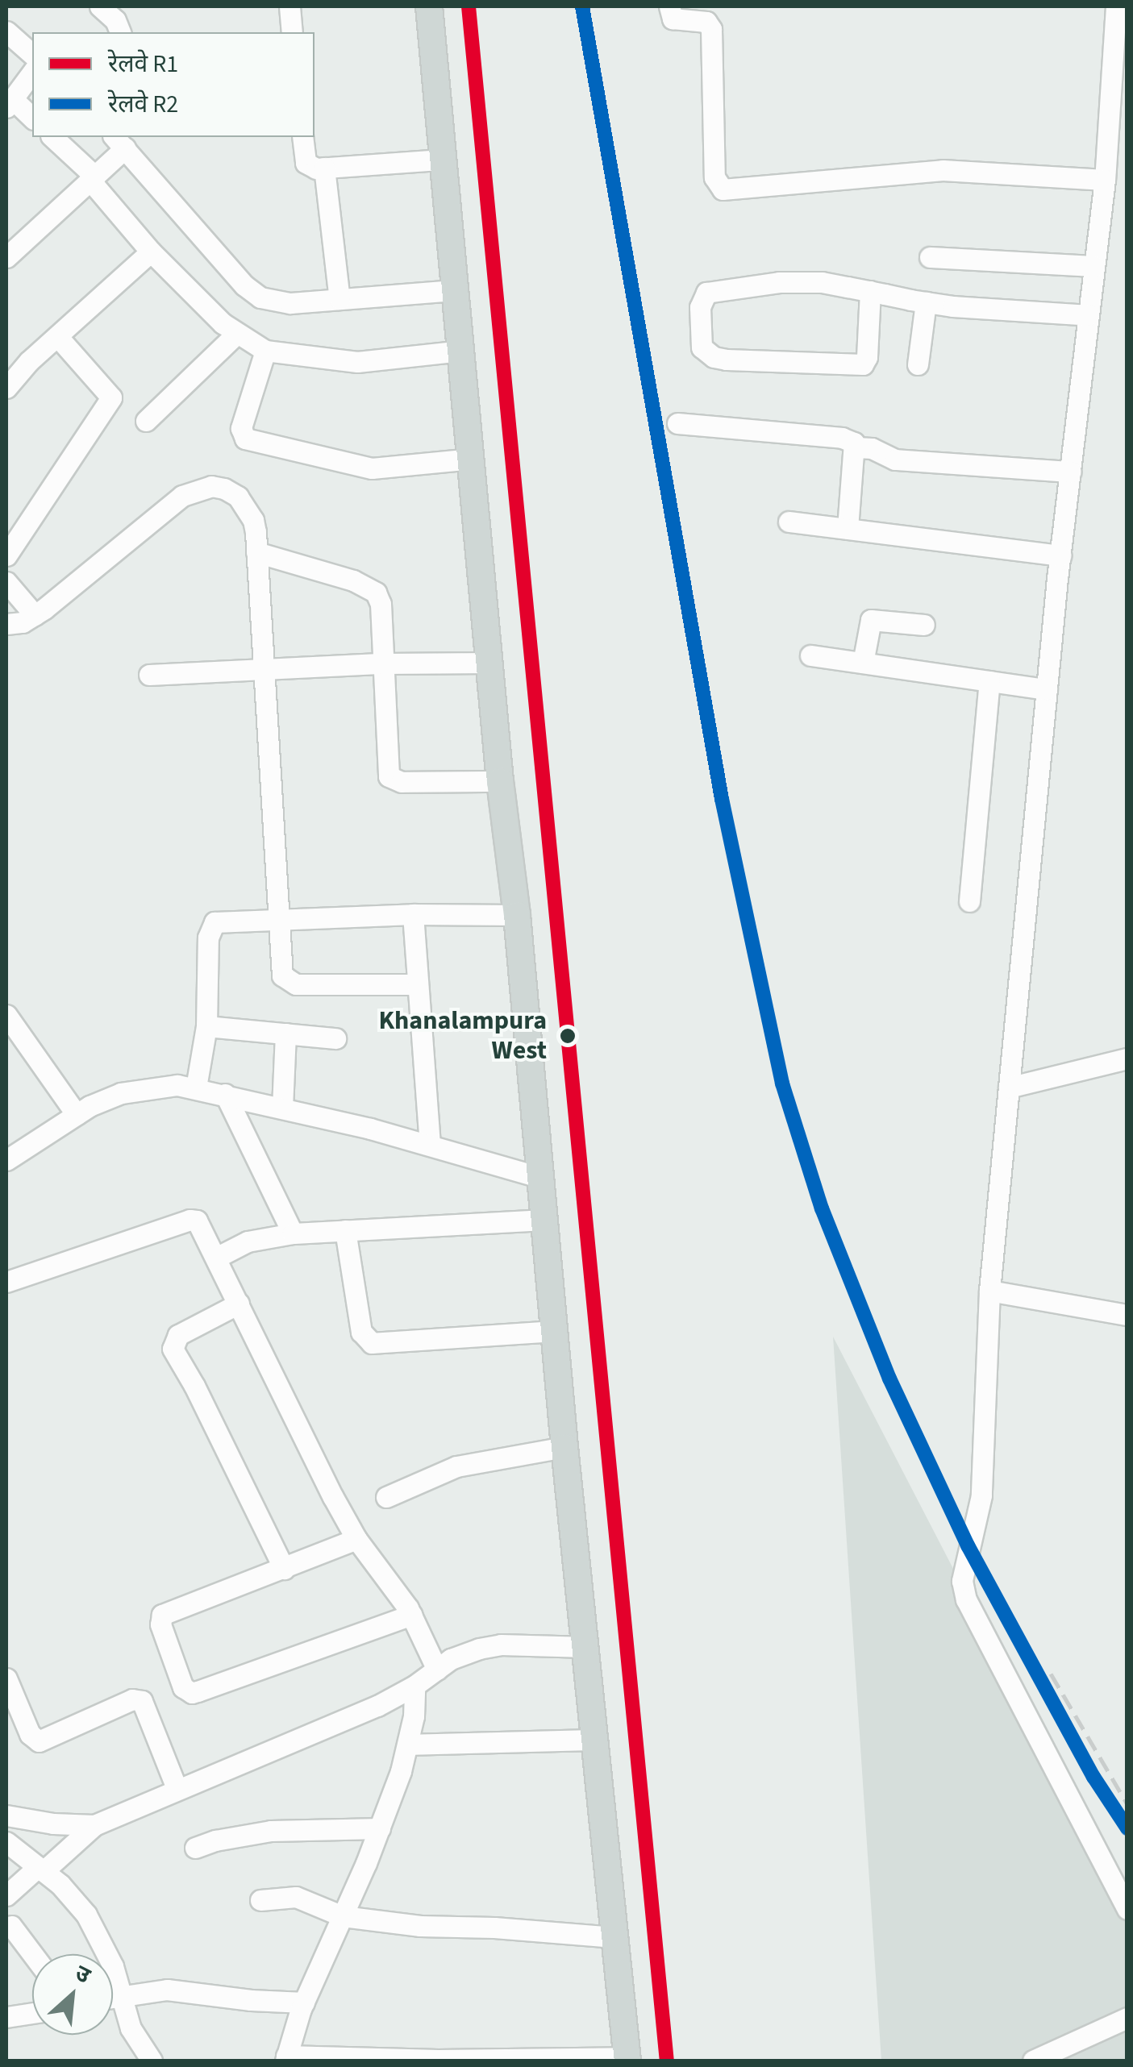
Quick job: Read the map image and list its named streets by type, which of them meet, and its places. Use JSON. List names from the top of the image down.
{
  "places": ["Khanalampura West"],
  "lines": ["rail line R1", "rail line R2"],
  "legend": ["रेलवे R1", "रेलवे R2"],
  "north": "top right"
}
